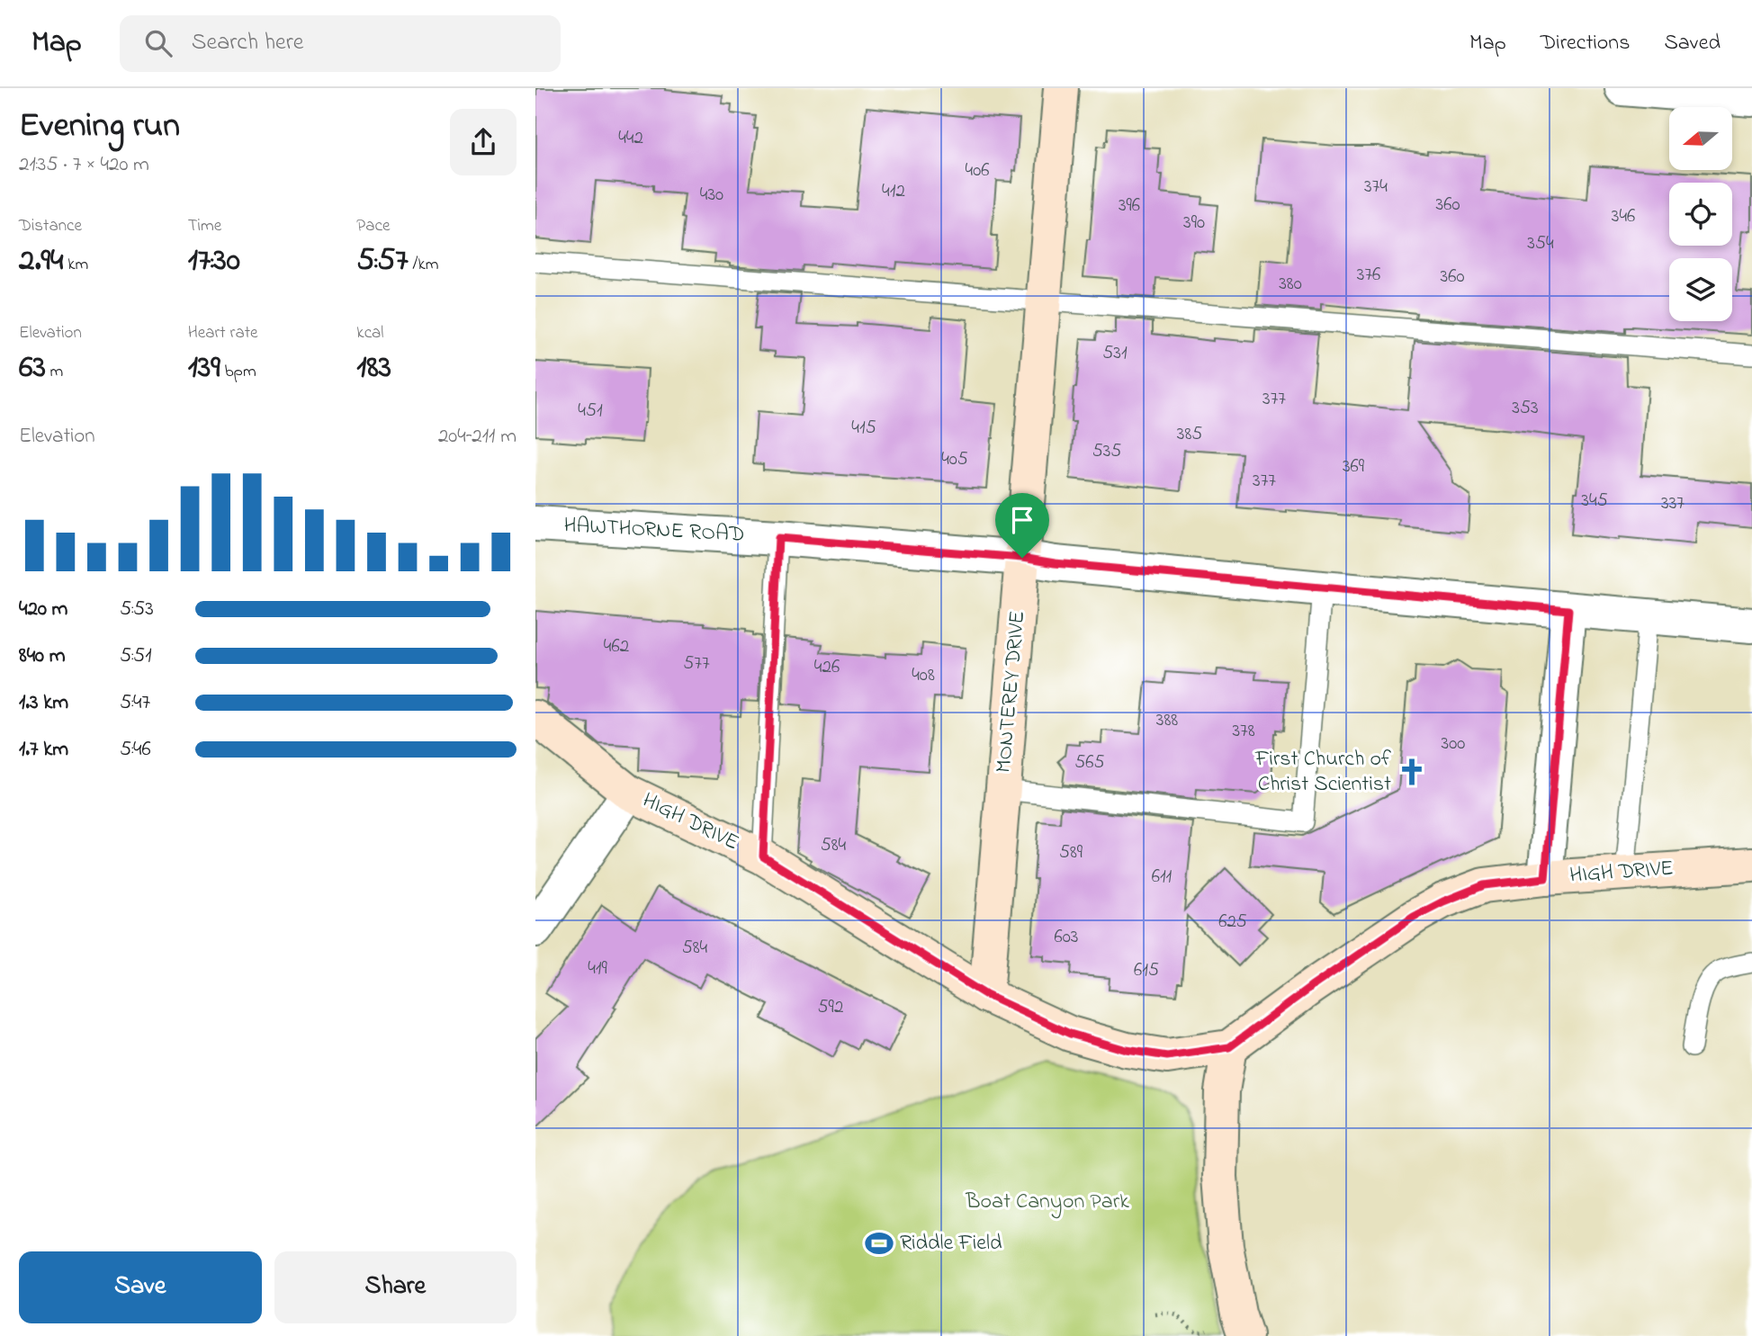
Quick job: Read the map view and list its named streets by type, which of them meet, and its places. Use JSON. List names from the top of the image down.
{
  "streets": {
    "street": ["HAWTHORNE ROAD", "MONTEREY DRIVE", "HIGH DRIVE"]
  },
  "crossings": [
    ["HAWTHORNE ROAD", "MONTEREY DRIVE"],
    ["MONTEREY DRIVE", "HIGH DRIVE"]
  ],
  "parks": ["Boat Canyon Park"],
  "places": {
    "church": ["First Church of Christ Scientist"],
    "sports": ["Riddle Field"]
  },
  "house_numbers": [
    "442",
    "406",
    "374",
    "412",
    "430",
    "360",
    "396",
    "346",
    "390",
    "354",
    "376",
    "360",
    "380",
    "531",
    "377",
    "353",
    "451",
    "415",
    "385",
    "535",
    "405",
    "369",
    "377",
    "345",
    "337",
    "462",
    "577",
    "426",
    "408",
    "388",
    "378",
    "300",
    "565",
    "584",
    "589",
    "611",
    "625",
    "603",
    "584",
    "419",
    "615",
    "592"
  ],
  "north": "left",
  "page": {
    "header": "Map",
    "search": "Search here",
    "nav": ["Map", "Directions", "Saved"],
    "heading": ["Evening run", "21:35 · 7 × 420 m"],
    "stats": [
      ["Distance", "2.94 km"],
      ["Time", "17:30"],
      ["Pace", "5:57 /km"],
      ["Elevation", "63 m"],
      ["Heart rate", "139 bpm"],
      ["kcal", "183"]
    ],
    "chart": ["Elevation", "204–211 m"],
    "list": [
      {
        "name": "420 m",
        "note": "5:53"
      },
      {
        "name": "840 m",
        "note": "5:51"
      },
      {
        "name": "1.3 km",
        "note": "5:47"
      },
      {
        "name": "1.7 km",
        "note": "5:46"
      }
    ],
    "buttons": ["Save", "Share"]
  }
}
